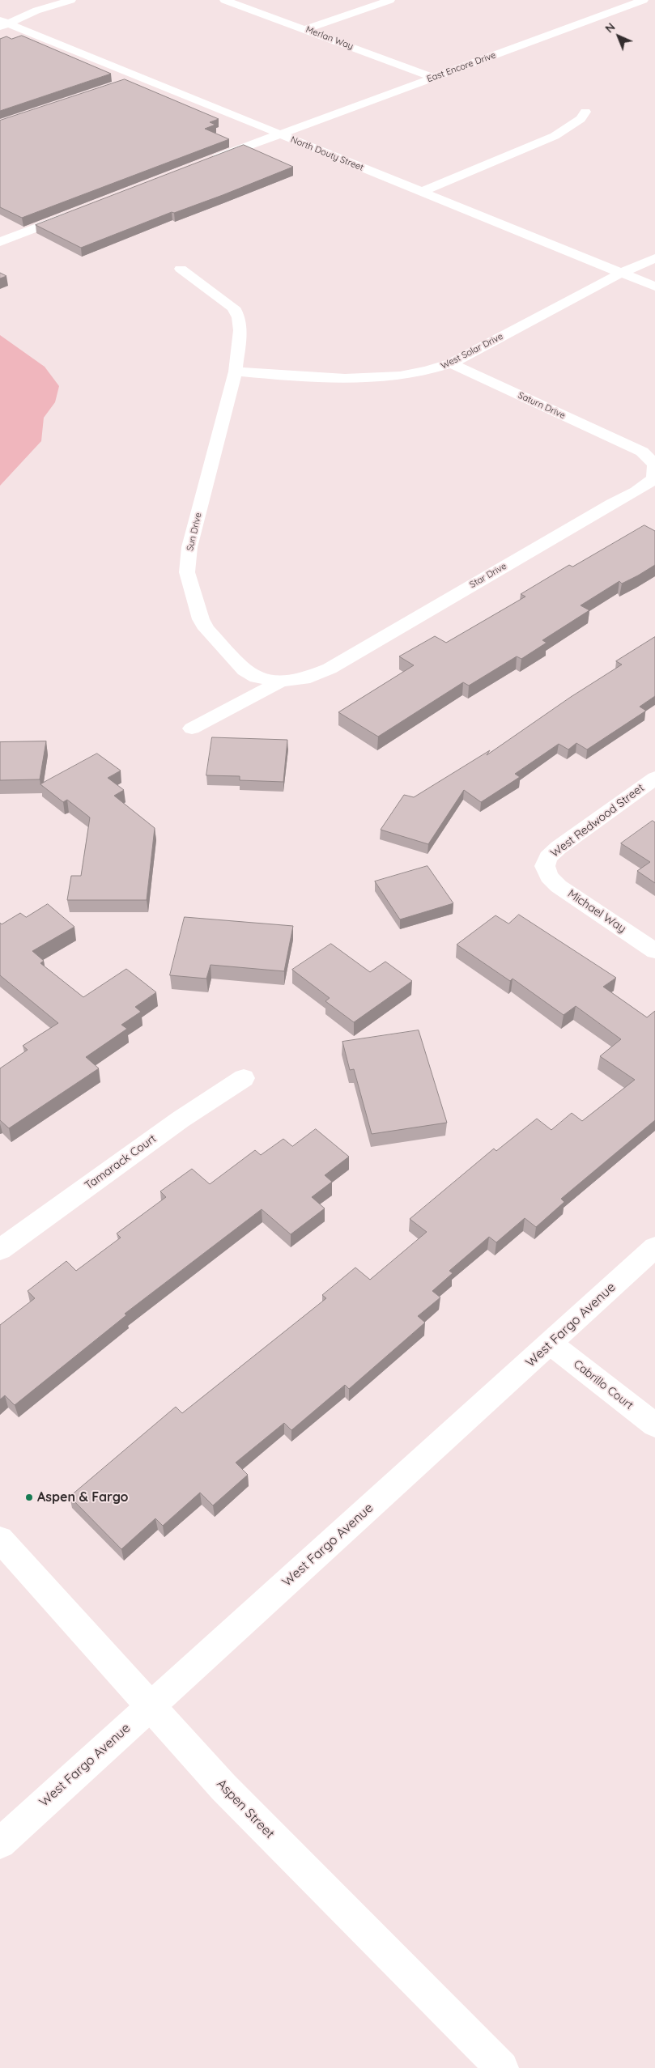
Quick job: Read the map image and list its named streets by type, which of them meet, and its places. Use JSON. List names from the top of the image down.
{
  "streets": {
    "street": [
      "Merlan Way",
      "East Encore Drive",
      "North Douty Street",
      "West Solar Drive",
      "Saturn Drive",
      "Sun Drive",
      "Star Drive",
      "West Redwood Street",
      "Michael Way",
      "Tamarack Court",
      "West Fargo Avenue",
      "Cabrillo Court",
      "Aspen Street"
    ]
  },
  "crossings": [
    ["Merlan Way", "East Encore Drive"],
    ["East Encore Drive", "North Douty Street"],
    ["North Douty Street", "West Solar Drive"],
    ["West Solar Drive", "Saturn Drive"],
    ["West Solar Drive", "Sun Drive"],
    ["Saturn Drive", "Star Drive"],
    ["Sun Drive", "Star Drive"],
    ["West Redwood Street", "Michael Way"],
    ["West Fargo Avenue", "Cabrillo Court"],
    ["West Fargo Avenue", "Aspen Street"]
  ],
  "places": ["Aspen & Fargo"],
  "north": "top left"
}
